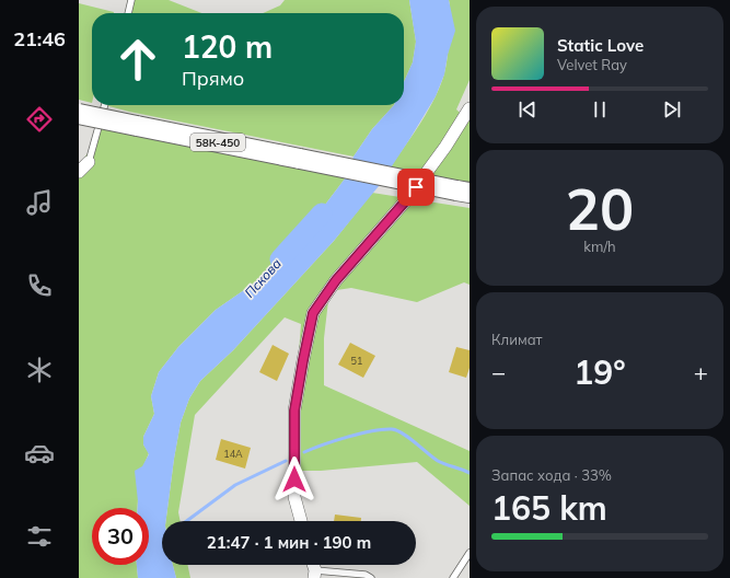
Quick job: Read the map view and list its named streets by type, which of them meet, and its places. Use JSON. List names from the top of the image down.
{
  "streets": {
    "highway": ["58К-450"]
  },
  "water": ["Пскова"],
  "house_numbers": ["51", "14А"],
  "page": {
    "tabs": "21:46",
    "turn": ["120 m", "Прямо"],
    "song": ["Static Love", "Velvet Ray"],
    "tile": [
      ["20", "km/h"],
      "Климат",
      ["Запас хода · 33%", "165 km"]
    ],
    "heat": ["−", "19°", "+"],
    "limit": "30",
    "trip": "21:47 · 1 мин · 190 m"
  }
}
